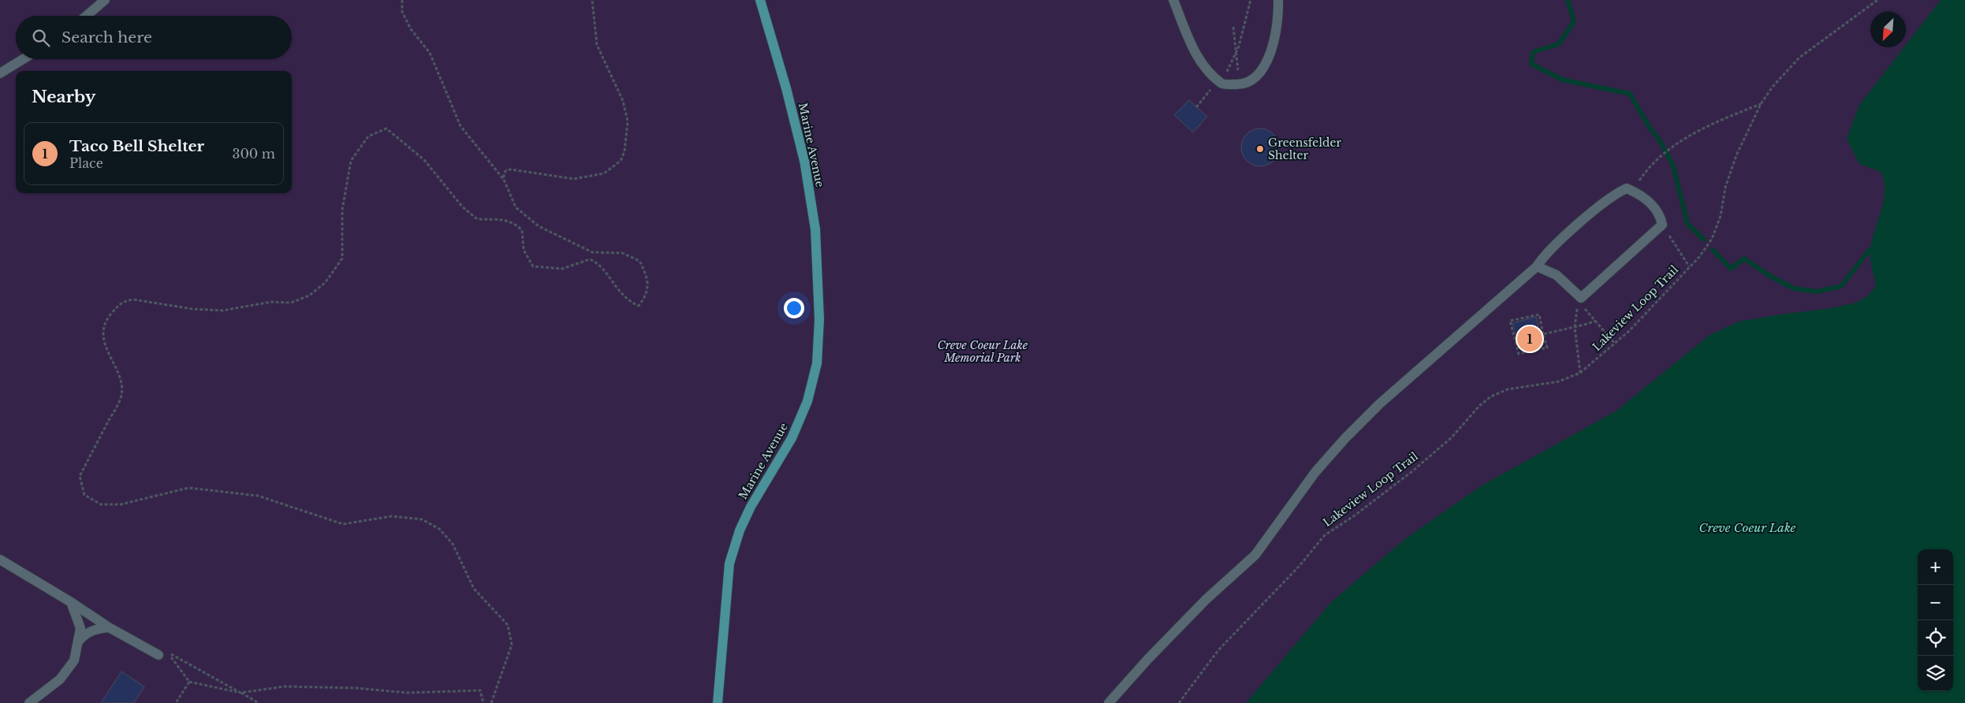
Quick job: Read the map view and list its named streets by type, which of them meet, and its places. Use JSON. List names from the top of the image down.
{
  "streets": {
    "main road": ["Marine Avenue"],
    "path": ["Lakeview Loop Trail"]
  },
  "water": ["Creve Coeur Lake"],
  "parks": ["Creve Coeur Lake Memorial Park"],
  "places": ["Greensfelder Shelter"],
  "north": "bottom left",
  "page": {
    "search": "Search here",
    "heading": "Nearby",
    "list": [
      {
        "mark": "1",
        "name": "Taco Bell Shelter",
        "note": "Place",
        "value": "300 m"
      }
    ],
    "pins": "1",
    "map_buttons": ["+", "−"]
  }
}
